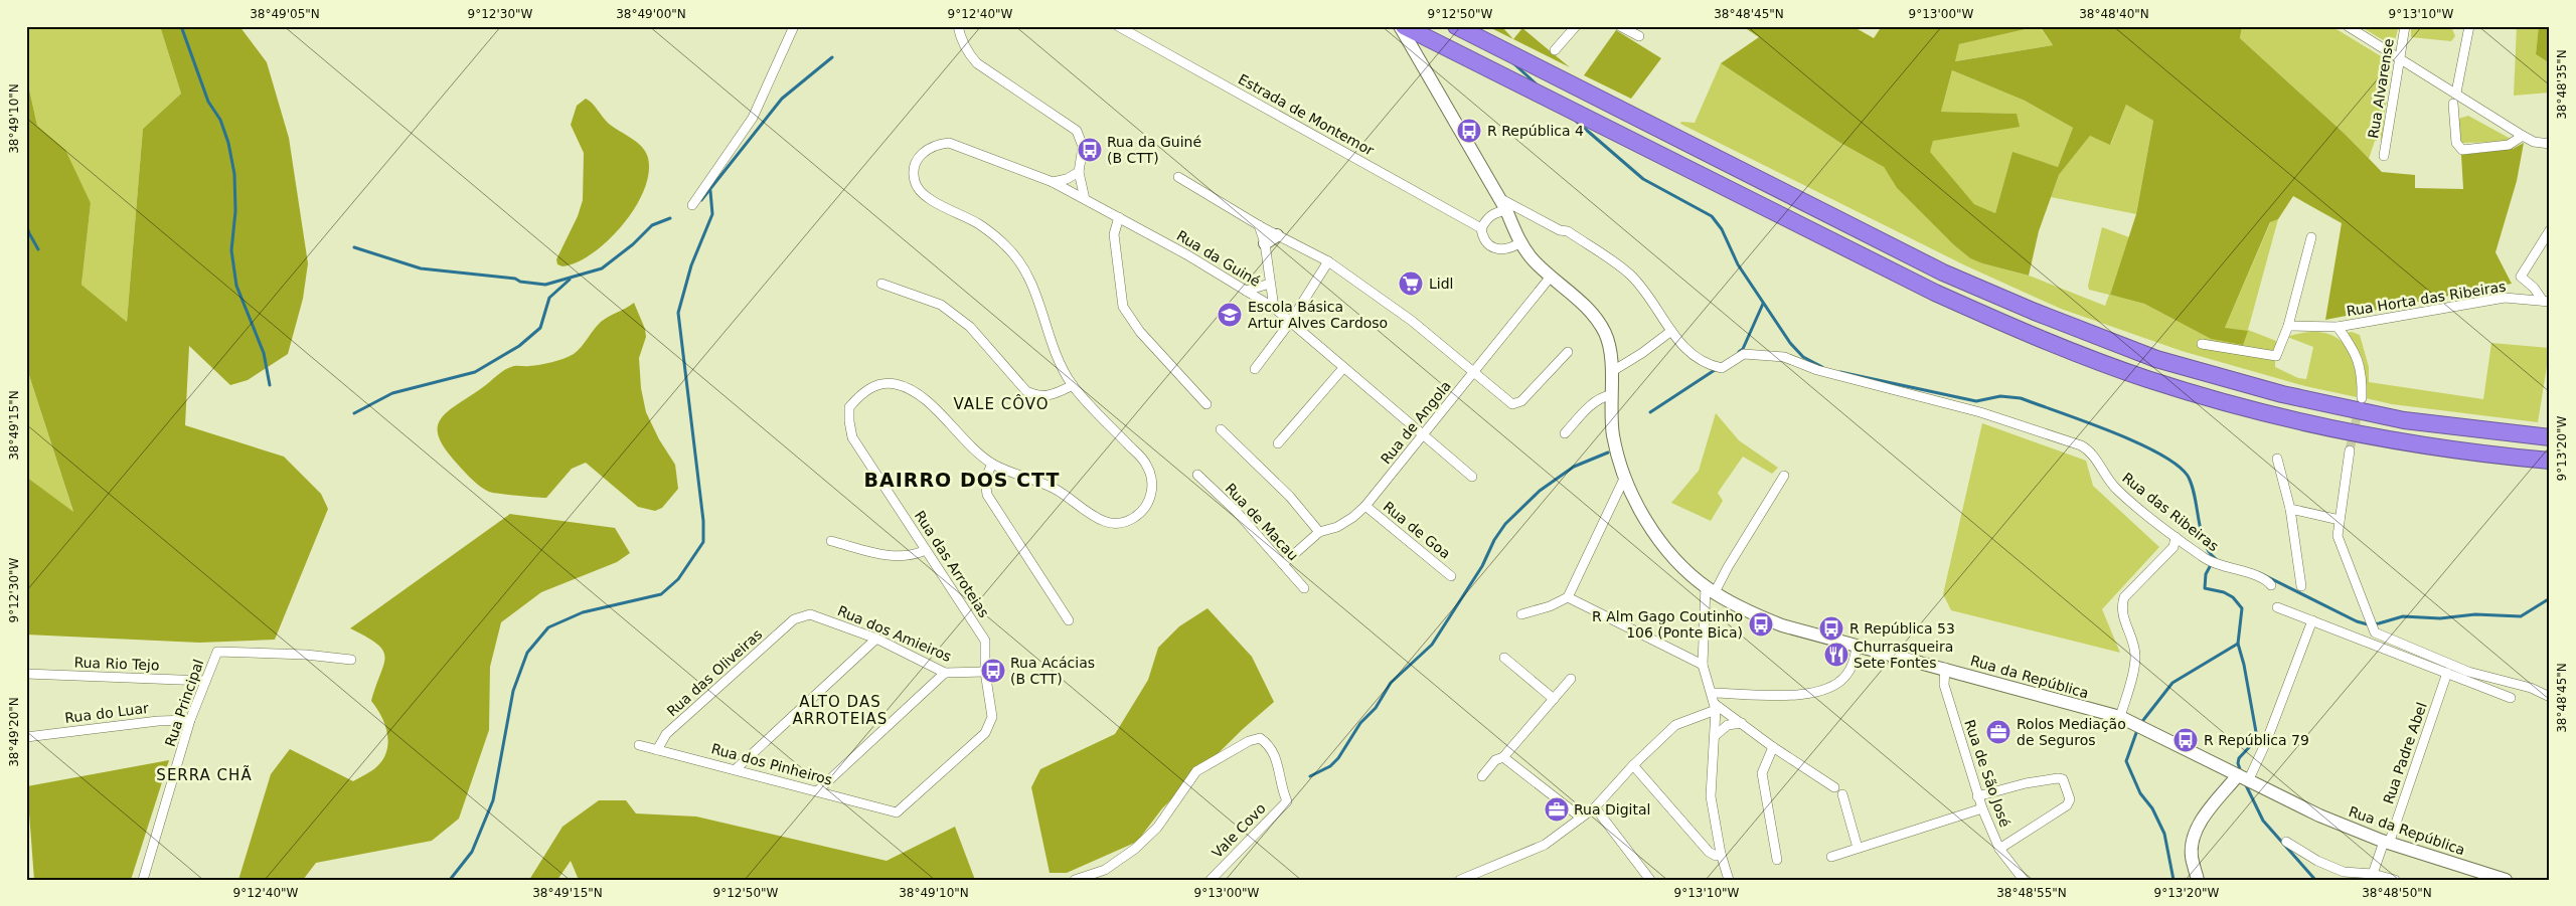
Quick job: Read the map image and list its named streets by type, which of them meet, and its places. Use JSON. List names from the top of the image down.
{
  "streets": {
    "main road": ["Rua da República"],
    "street": [
      "Rua Alvarense",
      "Estrada de Montemor",
      "Rua da Guiné",
      "Rua Horta das Ribeiras",
      "Rua de Angola",
      "Rua das Ribeiras",
      "Rua de Macau",
      "Rua de Goa",
      "Rua das Arroteias",
      "Rua dos Amieiros",
      "Rua Rio Tejo",
      "Rua das Oliveiras",
      "Rua Principal",
      "Rua do Luar",
      "Rua Padre Abel",
      "Rua dos Pinheiros",
      "Rua de São José",
      "Vale Covo"
    ]
  },
  "crossings": [
    ["Estrada de Montemor", "Rua da República"],
    ["Rua da Guiné", "Rua de Angola"],
    ["Rua da Guiné", "Rua das Arroteias"],
    ["Rua de Angola", "Rua de Macau"],
    ["Rua de Angola", "Rua de Goa"],
    ["Rua de Angola", "Rua da República"],
    ["Rua das Arroteias", "Rua dos Amieiros"],
    ["Rua das Arroteias", "Rua dos Pinheiros"],
    ["Rua dos Amieiros", "Rua das Oliveiras"],
    ["Rua Rio Tejo", "Rua Principal"],
    ["Rua das Oliveiras", "Rua dos Pinheiros"],
    ["Rua da República", "Rua Padre Abel"],
    ["Rua da República", "Rua de São José"],
    ["Rua Principal", "Rua do Luar"]
  ],
  "districts": [
    "VALE CÔVO",
    "BAIRRO DOS CTT",
    "ALTO DAS ARROTEIAS",
    "SERRA CHÃ"
  ],
  "places": {
    "bus stop": [
      "R República 4",
      "Rua da Guiné (B CTT)",
      "R Alm Gago Coutinho 106 (Ponte Bica)",
      "R República 53",
      "Rua Acácias (B CTT)",
      "R República 79"
    ],
    "supermarket": ["Lidl"],
    "school or university": ["Escola Básica Artur Alves Cardoso"],
    "restaurant": ["Churrasqueira Sete Fontes"],
    "office": ["Rolos Mediação de Seguros", "Rua Digital"]
  },
  "coordinates": [
    "38°49'05\"N",
    "9°12'30\"W",
    "38°49'00\"N",
    "9°12'40\"W",
    "9°12'50\"W",
    "38°48'45\"N",
    "9°13'00\"W",
    "38°48'40\"N",
    "9°13'10\"W",
    "38°48'35\"N",
    "38°49'10\"N",
    "38°49'15\"N",
    "9°13'20\"W",
    "38°49'20\"N",
    "38°48'55\"N",
    "38°48'50\"N"
  ]
}
